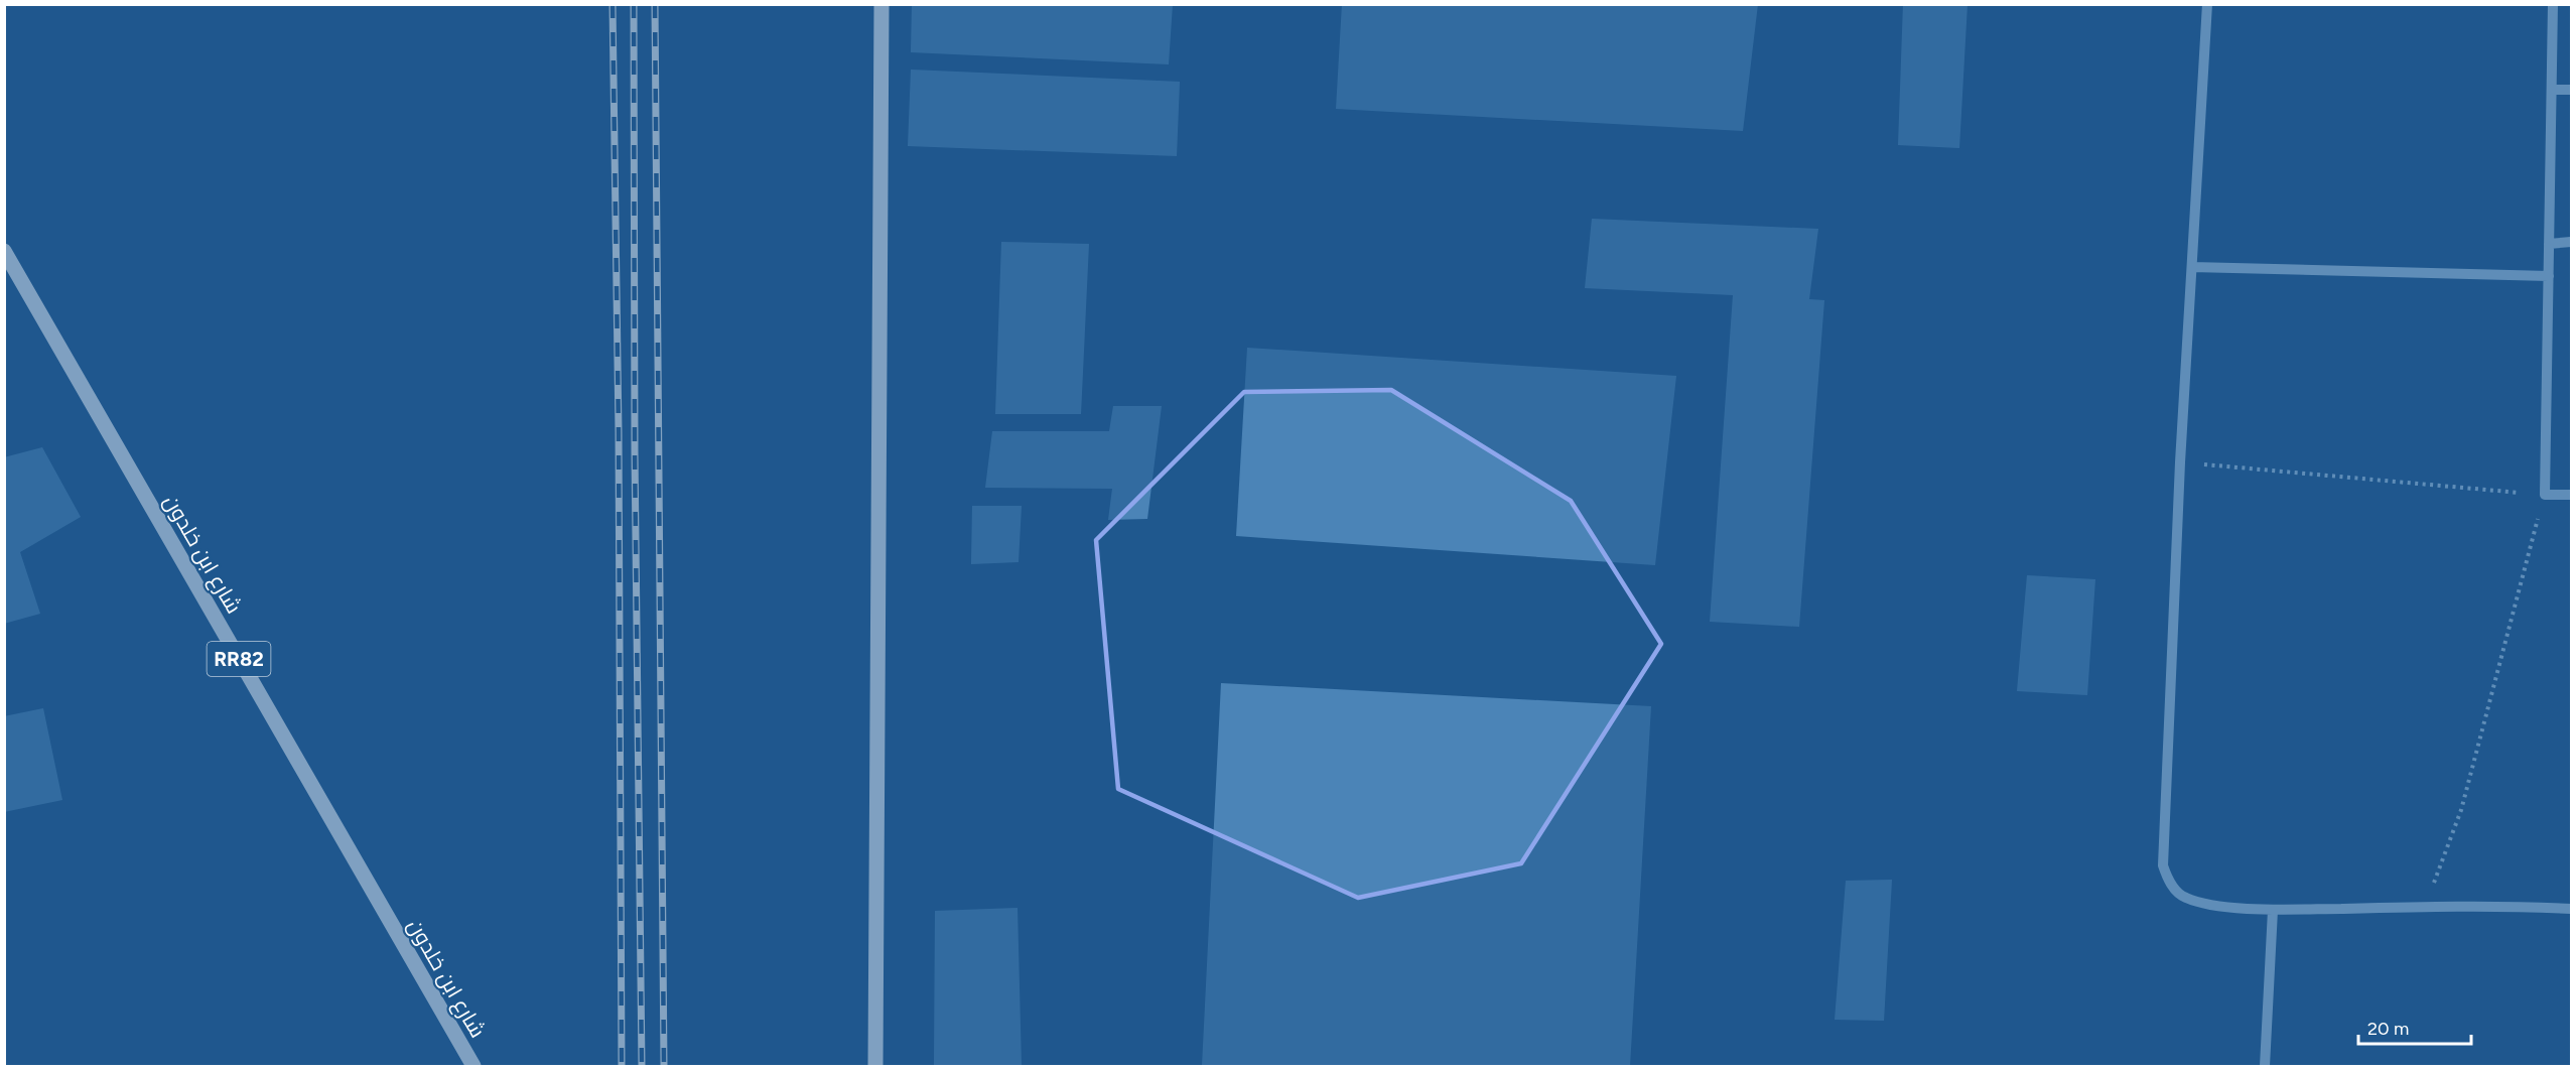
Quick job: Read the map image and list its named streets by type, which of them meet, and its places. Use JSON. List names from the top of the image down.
{
  "streets": {
    "main road": ["شارع ابن خلدون", "RR82"]
  },
  "scale_bar": "20 m"
}
